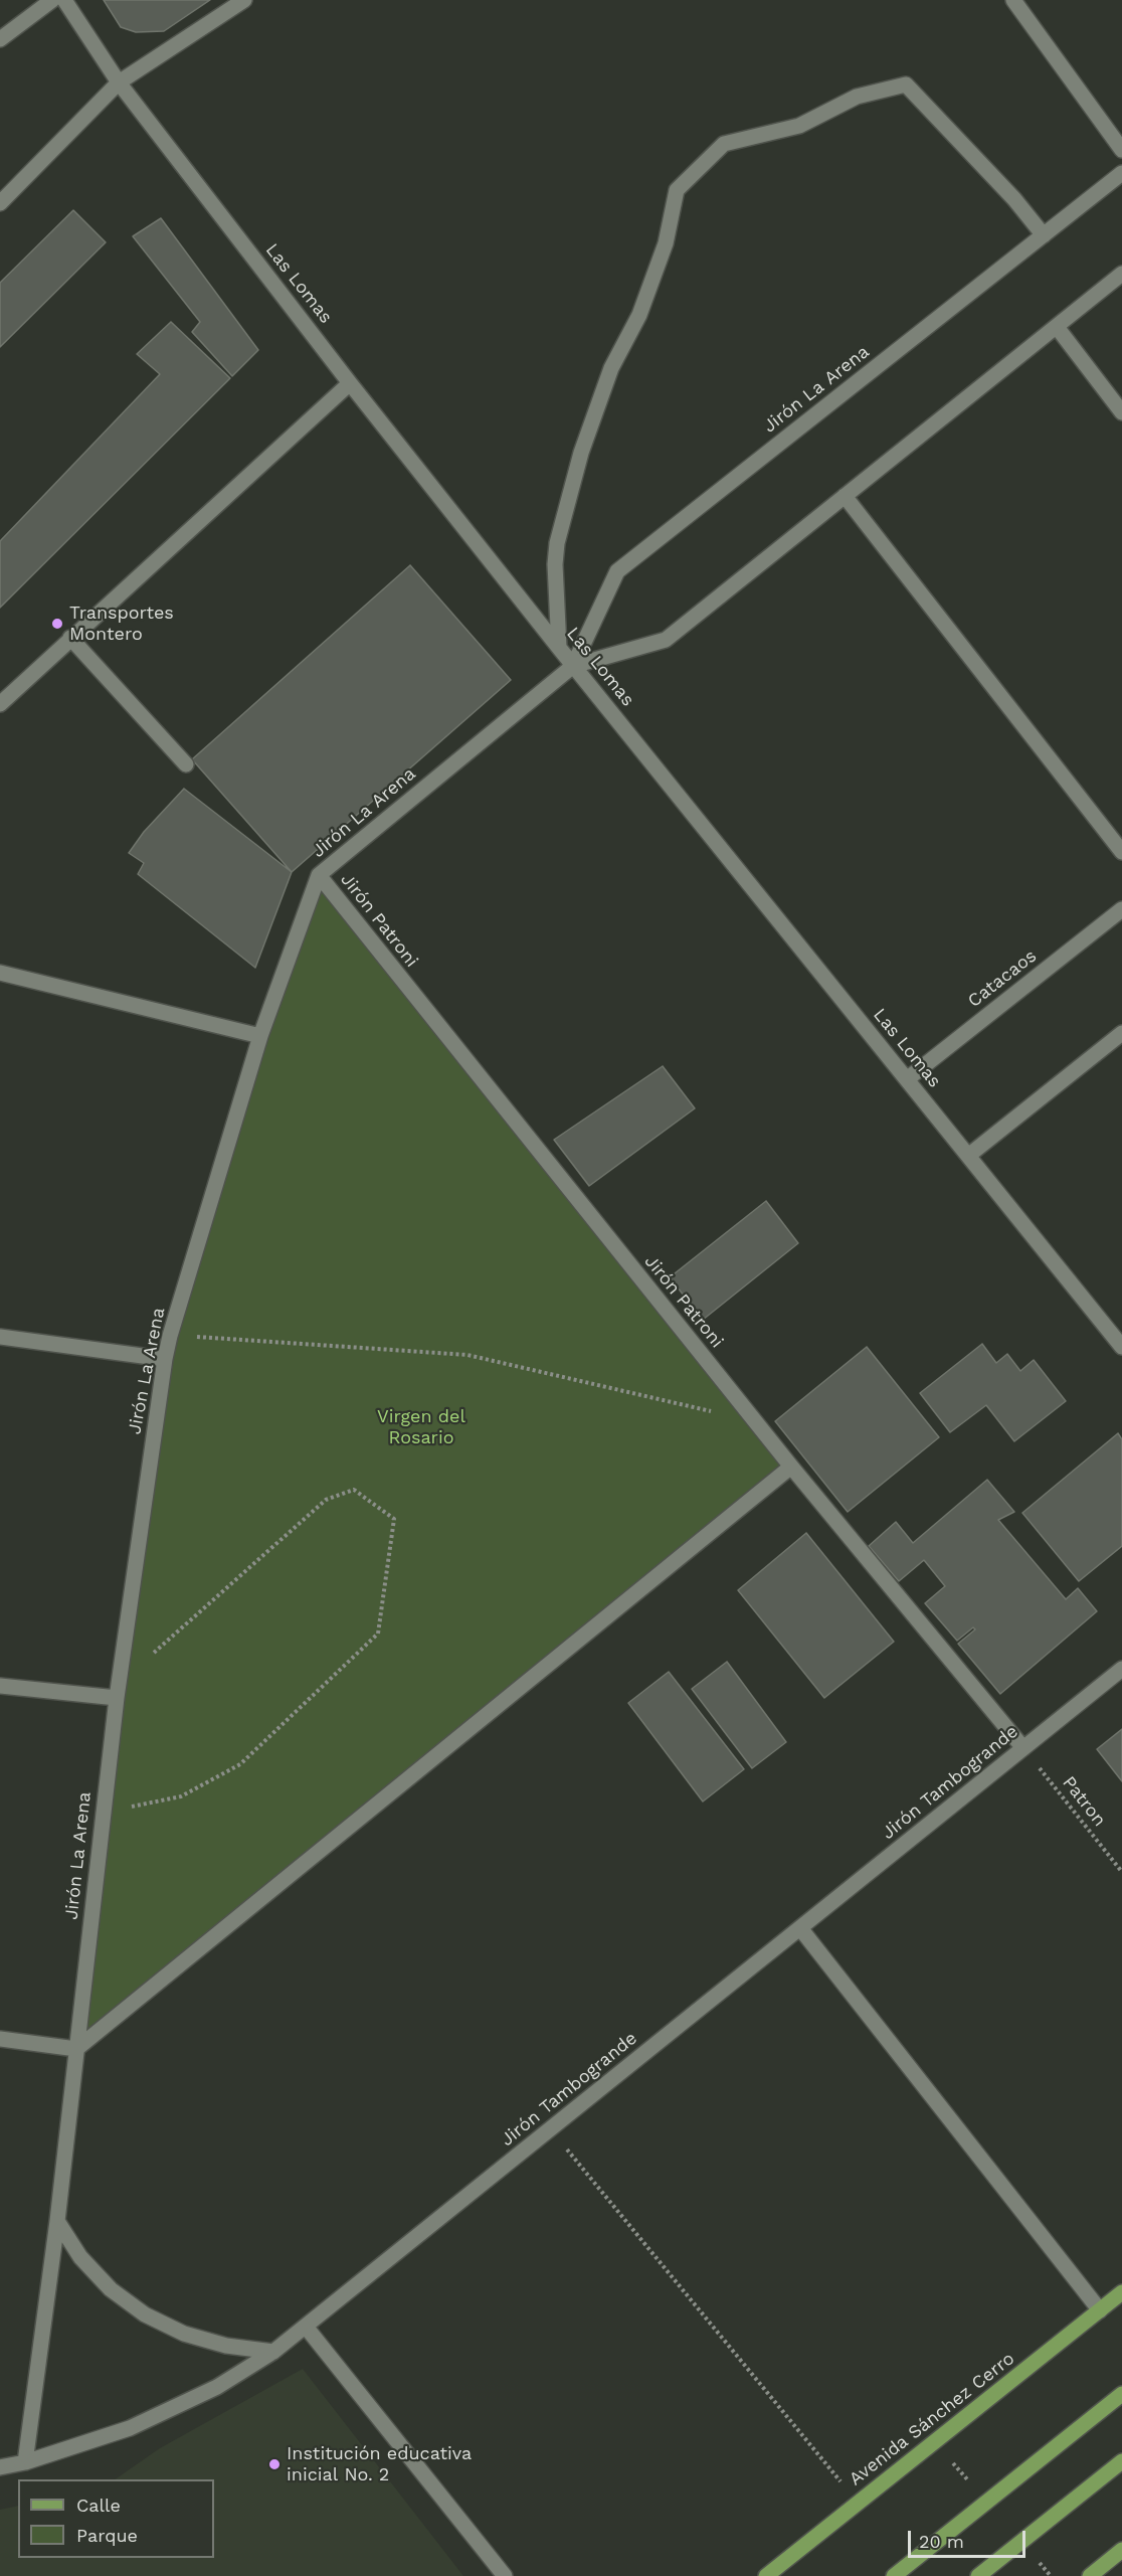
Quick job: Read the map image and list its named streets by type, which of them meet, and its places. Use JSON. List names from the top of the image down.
{
  "streets": {
    "main road": ["Avenida Sánchez Cerro"],
    "street": [
      "Las Lomas",
      "Jirón La Arena",
      "Jirón Patroni",
      "Catacaos",
      "Jirón Tambogrande"
    ],
    "path": ["Patron"]
  },
  "crossings": [
    ["Las Lomas", "Jirón La Arena"],
    ["Las Lomas", "Catacaos"],
    ["Jirón La Arena", "Jirón Patroni"],
    ["Jirón La Arena", "Jirón Tambogrande"],
    ["Jirón Patroni", "Jirón Tambogrande"],
    ["Jirón Patroni", "Patron"],
    ["Jirón Tambogrande", "Patron"]
  ],
  "parks": ["Virgen del Rosario"],
  "places": ["Transportes Montero", "Institución educativa inicial No. 2"],
  "legend": ["Calle", "Parque"],
  "scale_bar": "20 m"
}
